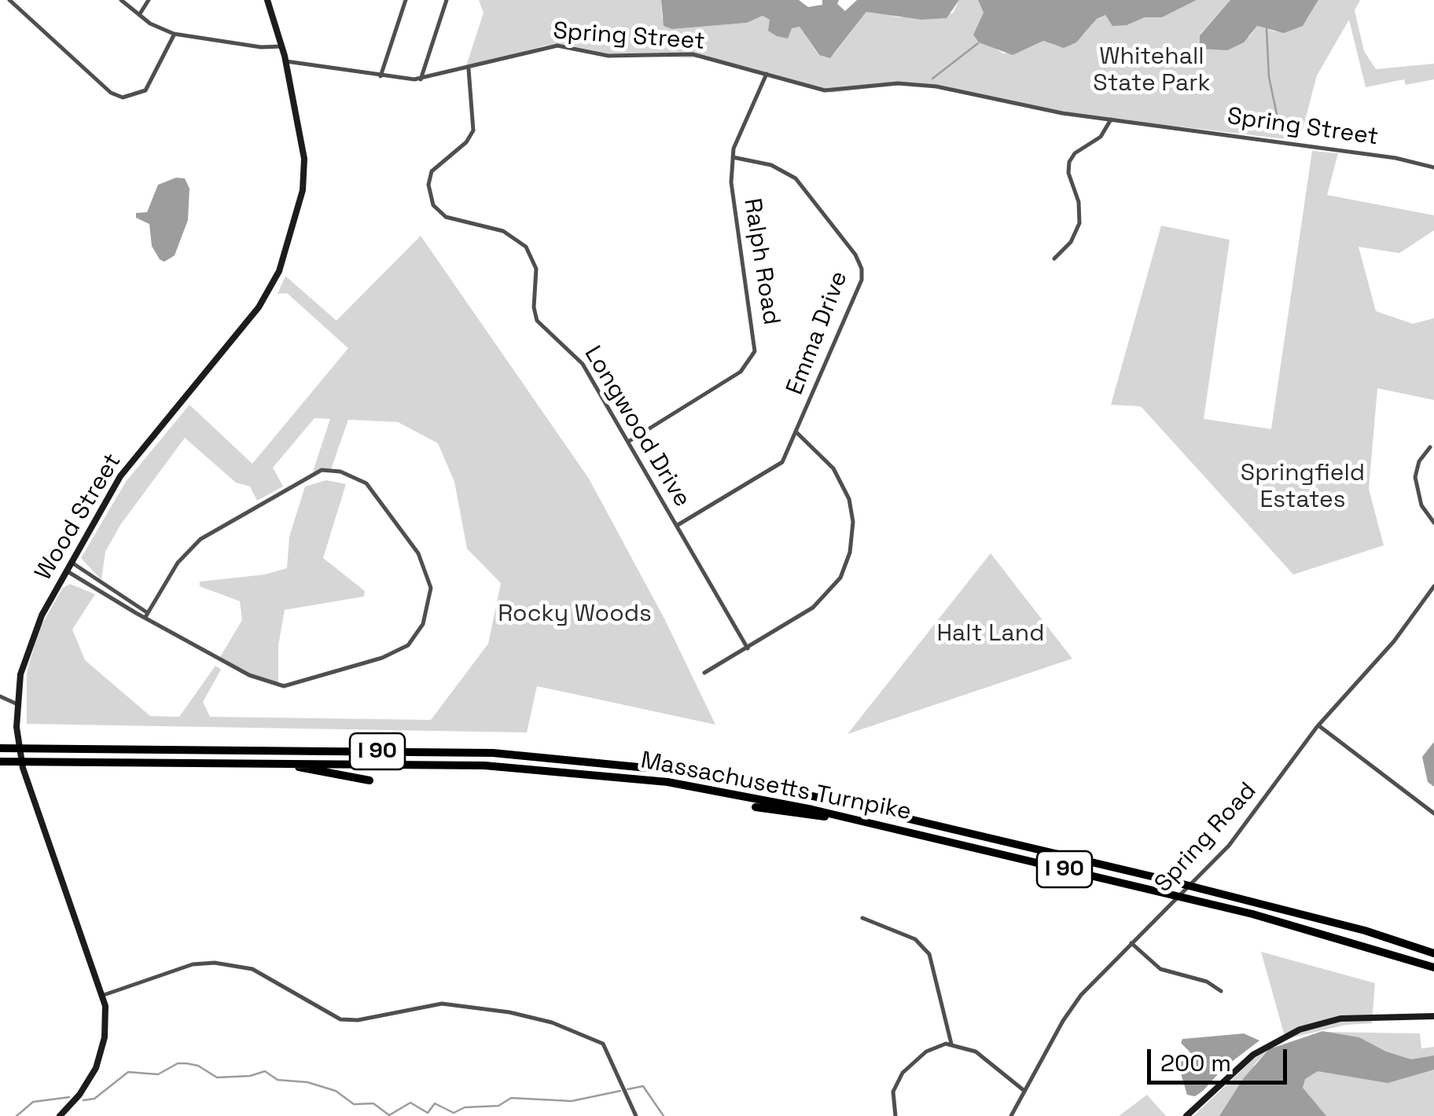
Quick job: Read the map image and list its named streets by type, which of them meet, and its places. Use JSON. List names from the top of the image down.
{
  "streets": {
    "highway": ["I 90", "Massachusetts Turnpike"],
    "main road": ["Wood Street"],
    "street": [
      "Spring Street",
      "Ralph Road",
      "Emma Drive",
      "Longwood Drive",
      "Spring Road"
    ]
  },
  "crossings": [
    ["Spring Street", "Ralph Road"],
    ["Spring Street", "Longwood Drive"],
    ["Spring Street", "Wood Street"],
    ["Ralph Road", "Emma Drive"],
    ["Ralph Road", "Longwood Drive"],
    ["Emma Drive", "Longwood Drive"]
  ],
  "parks": [
    "Whitehall State Park",
    "Springfield Estates",
    "Rocky Woods",
    "Halt Land"
  ],
  "scale_bar": "200 m"
}
